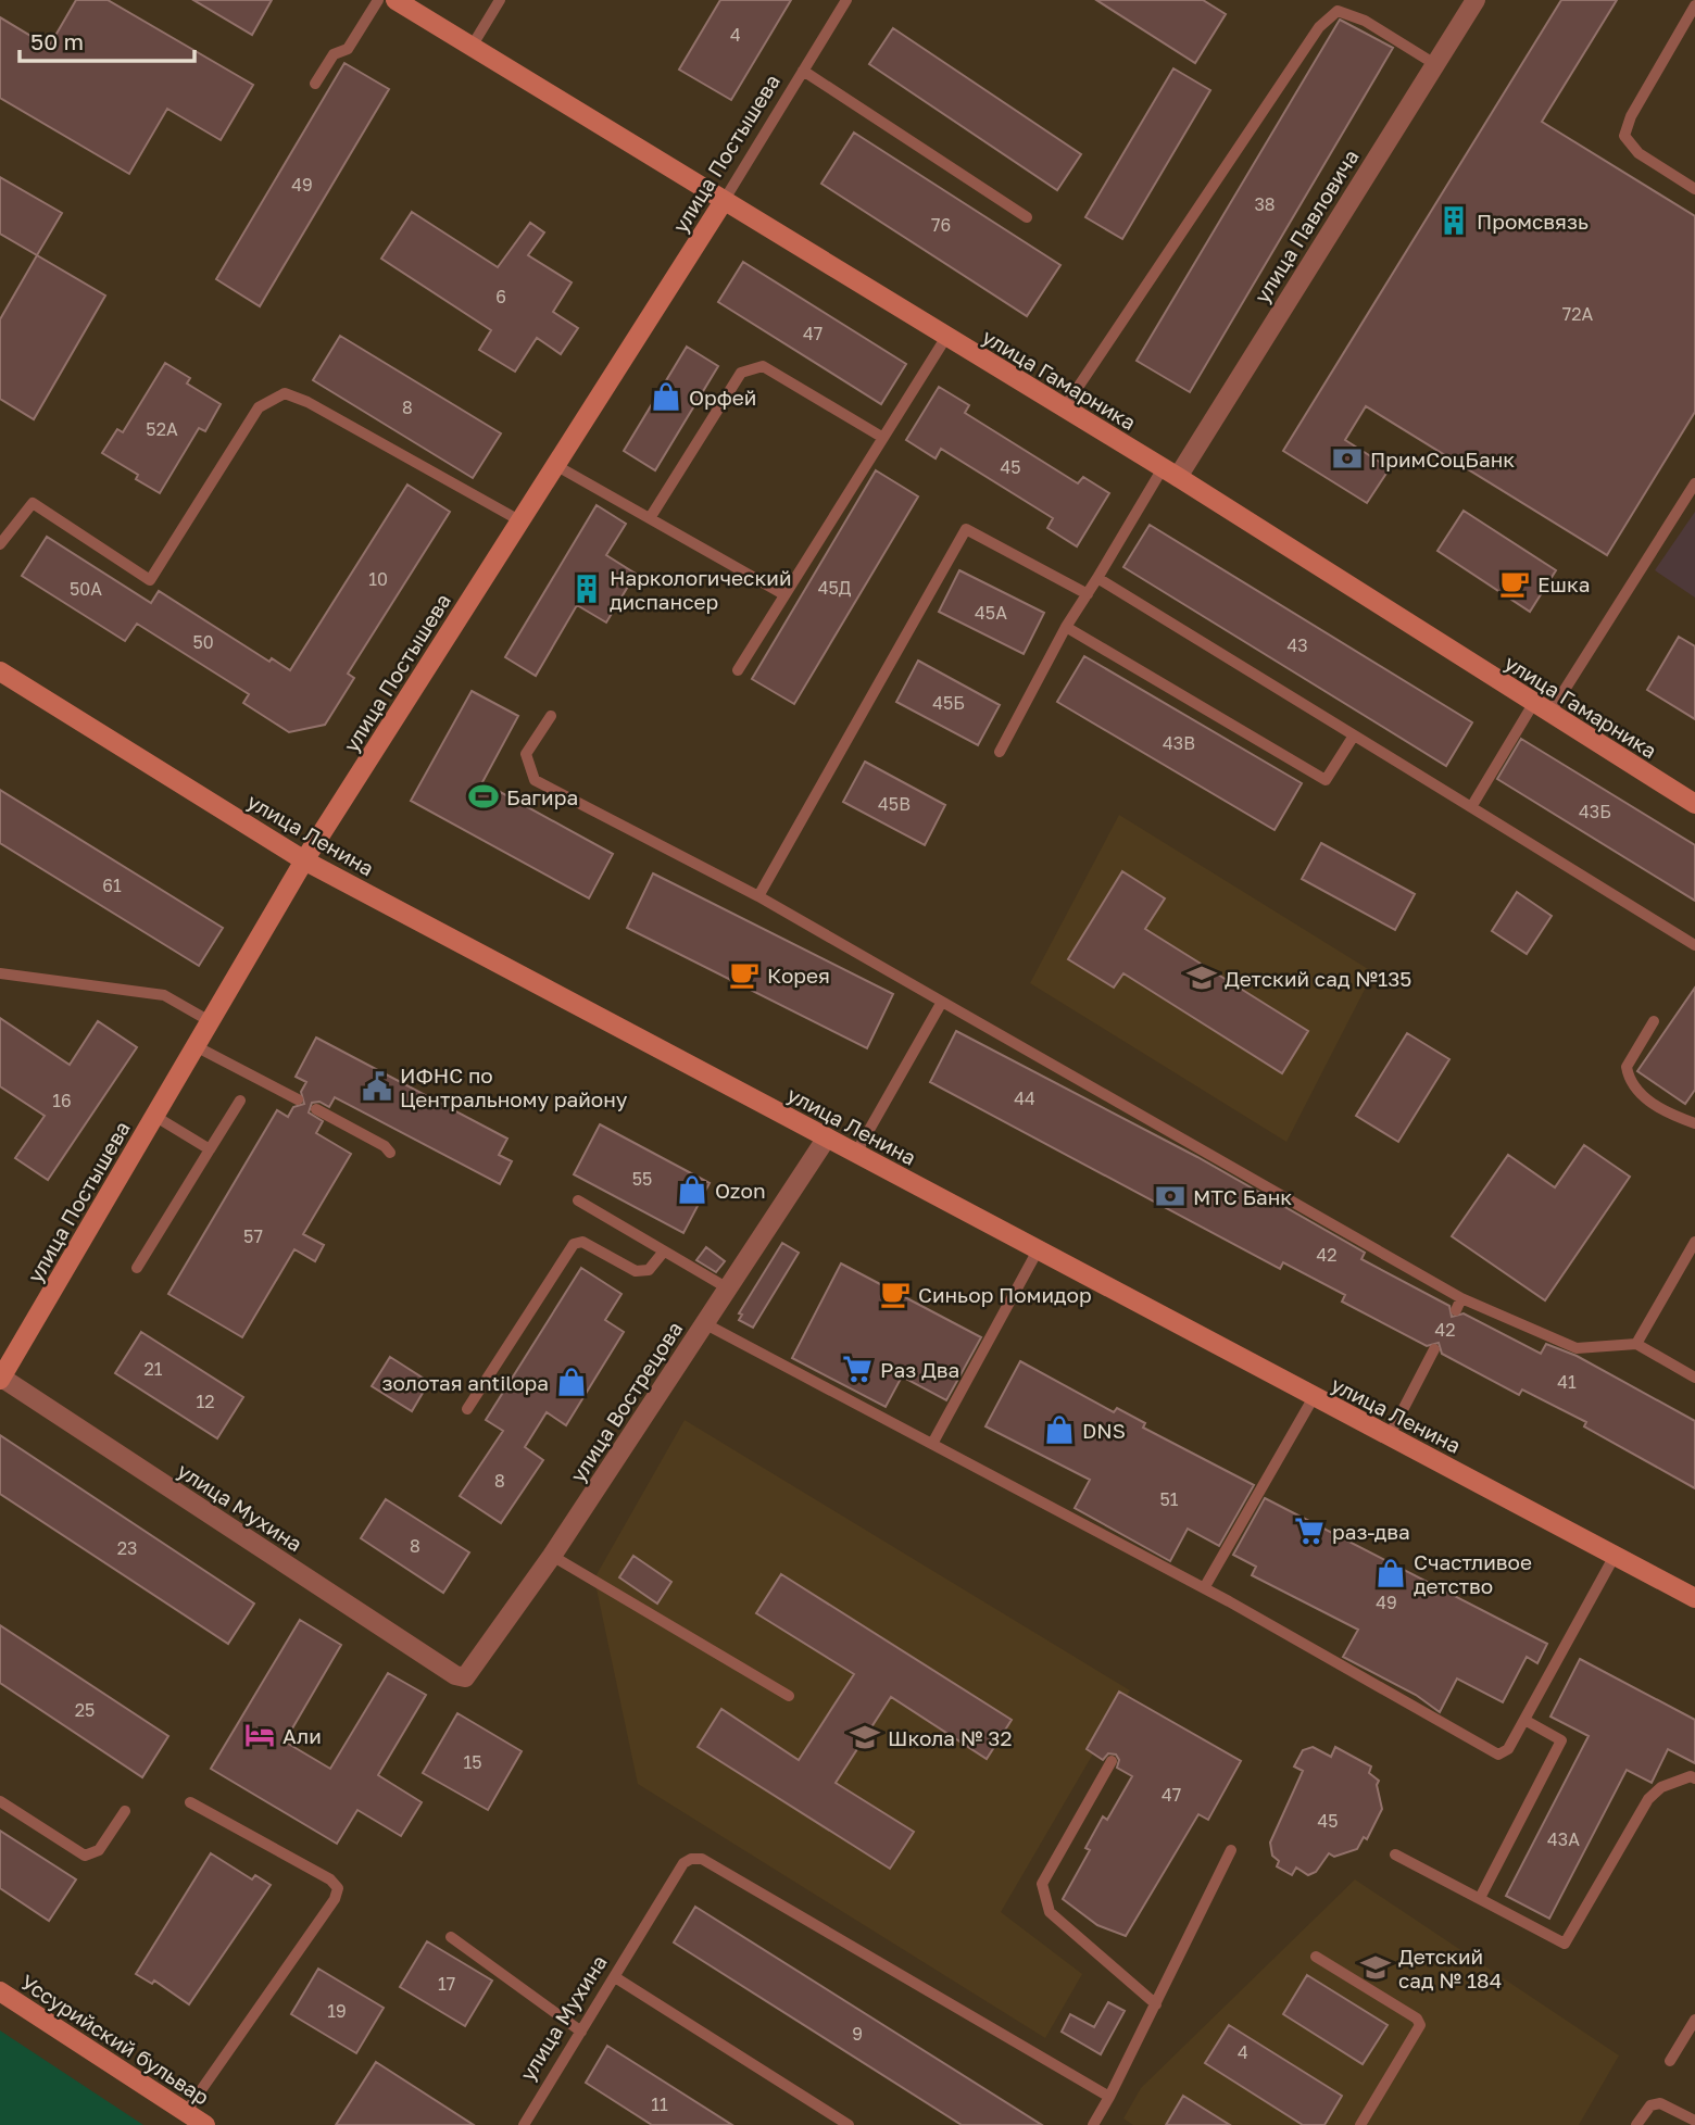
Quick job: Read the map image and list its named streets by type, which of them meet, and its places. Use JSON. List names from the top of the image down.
{
  "streets": {
    "street": [
      "улица Постышева",
      "улица Павловича",
      "улица Гамарника",
      "улица Ленина",
      "улица Вострецова",
      "улица Мухина",
      "Уссурийский бульвар"
    ]
  },
  "crossings": [
    ["улица Постышева", "улица Гамарника"],
    ["улица Постышева", "улица Ленина"],
    ["улица Постышева", "улица Мухина"],
    ["улица Павловича", "улица Гамарника"],
    ["улица Ленина", "улица Вострецова"],
    ["улица Вострецова", "улица Мухина"]
  ],
  "places": {
    "building": ["Промсвязь", "Наркологический диспансер"],
    "shop": [
      "Орфей",
      "Ozon",
      "золотая antilopa",
      "DNS",
      "Счастливое детство"
    ],
    "bank": ["ПримСоцБанк", "МТС Банк"],
    "cafe": ["Ешка", "Корея", "Синьор Помидор"],
    "sports": ["Багира"],
    "school or university": ["Детский сад №135", "Школа № 32", "Детский сад № 184"],
    "public building": ["ИФНС по Центральному району"],
    "supermarket": ["Раз Два", "раз-два"],
    "hotel": ["Али"]
  },
  "house_numbers": [
    "4",
    "49",
    "38",
    "76",
    "6",
    "72А",
    "47",
    "8",
    "52А",
    "45",
    "10",
    "45Д",
    "50А",
    "45А",
    "50",
    "43",
    "45Б",
    "43В",
    "45В",
    "43Б",
    "61",
    "44",
    "16",
    "55",
    "57",
    "42",
    "42",
    "21",
    "41",
    "12",
    "8",
    "51",
    "8",
    "23",
    "49",
    "25",
    "15",
    "47",
    "45",
    "43А",
    "17",
    "19",
    "9",
    "4",
    "11"
  ],
  "scale_bar": "50 m"
}
